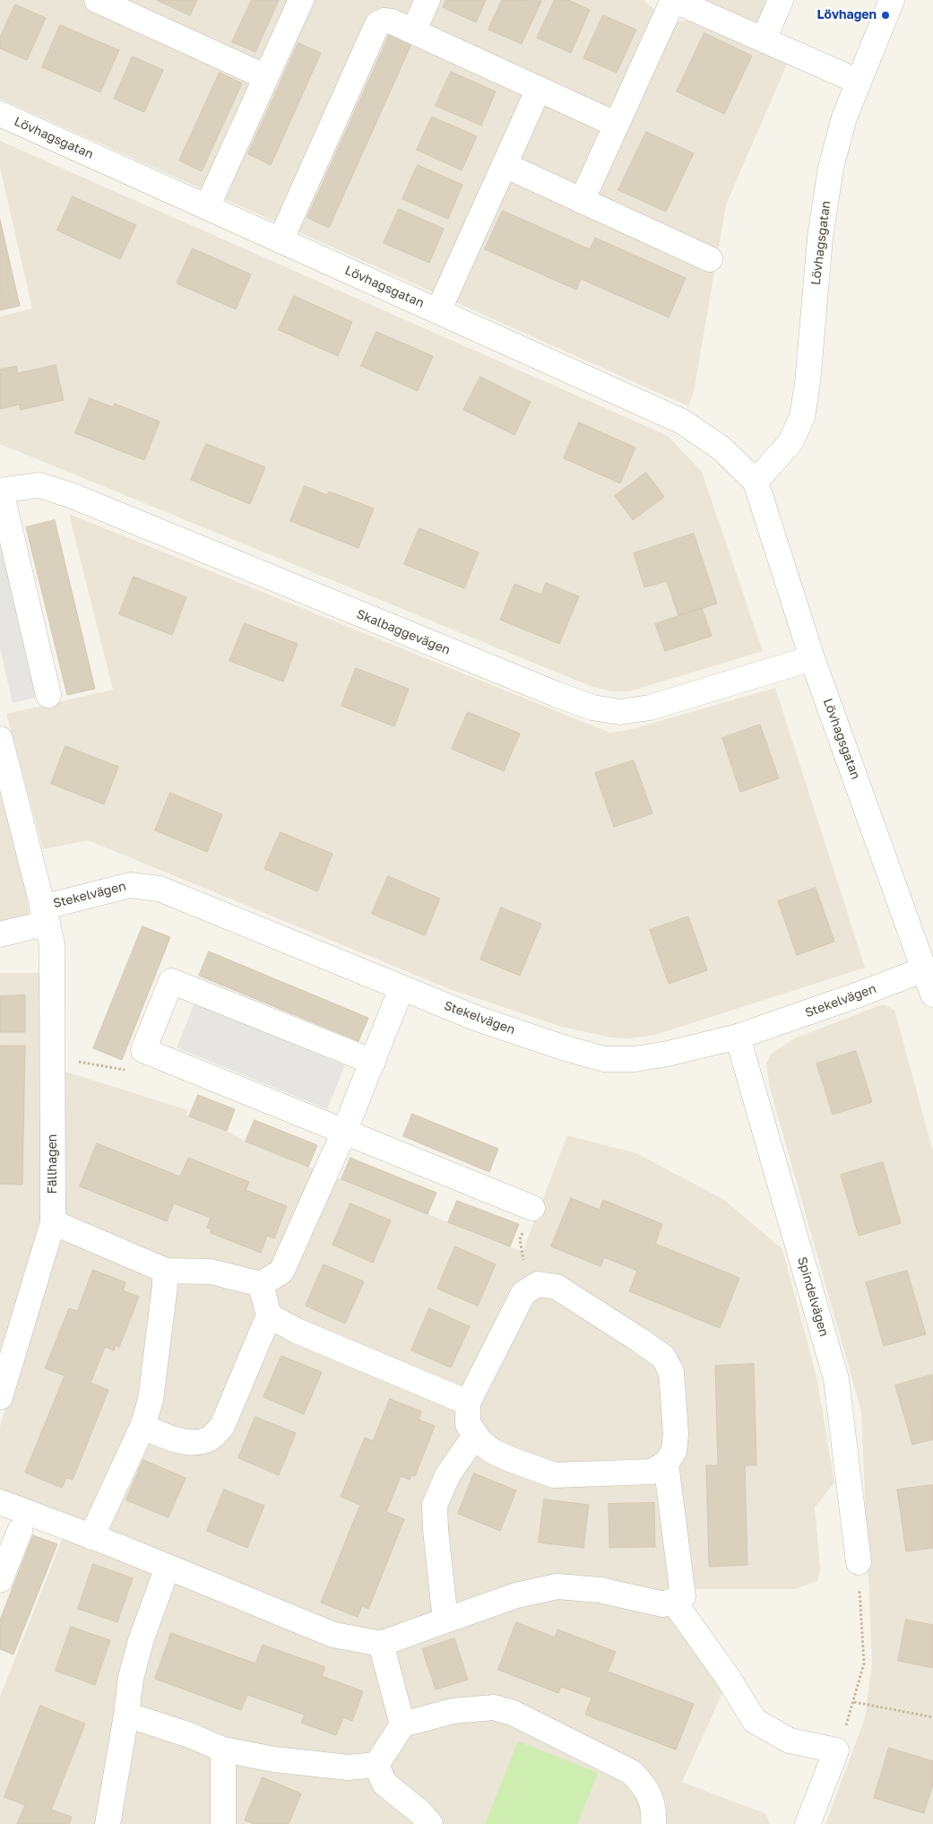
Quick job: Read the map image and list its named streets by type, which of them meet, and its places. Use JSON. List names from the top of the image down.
{
  "streets": {
    "street": [
      "Lövhagsgatan",
      "Skalbaggevägen",
      "Stekelvägen",
      "Fällhagen",
      "Spindelvägen"
    ]
  },
  "crossings": [
    ["Lövhagsgatan", "Skalbaggevägen"],
    ["Lövhagsgatan", "Stekelvägen"],
    ["Stekelvägen", "Fällhagen"],
    ["Stekelvägen", "Spindelvägen"]
  ],
  "places": ["Lövhagen"]
}
